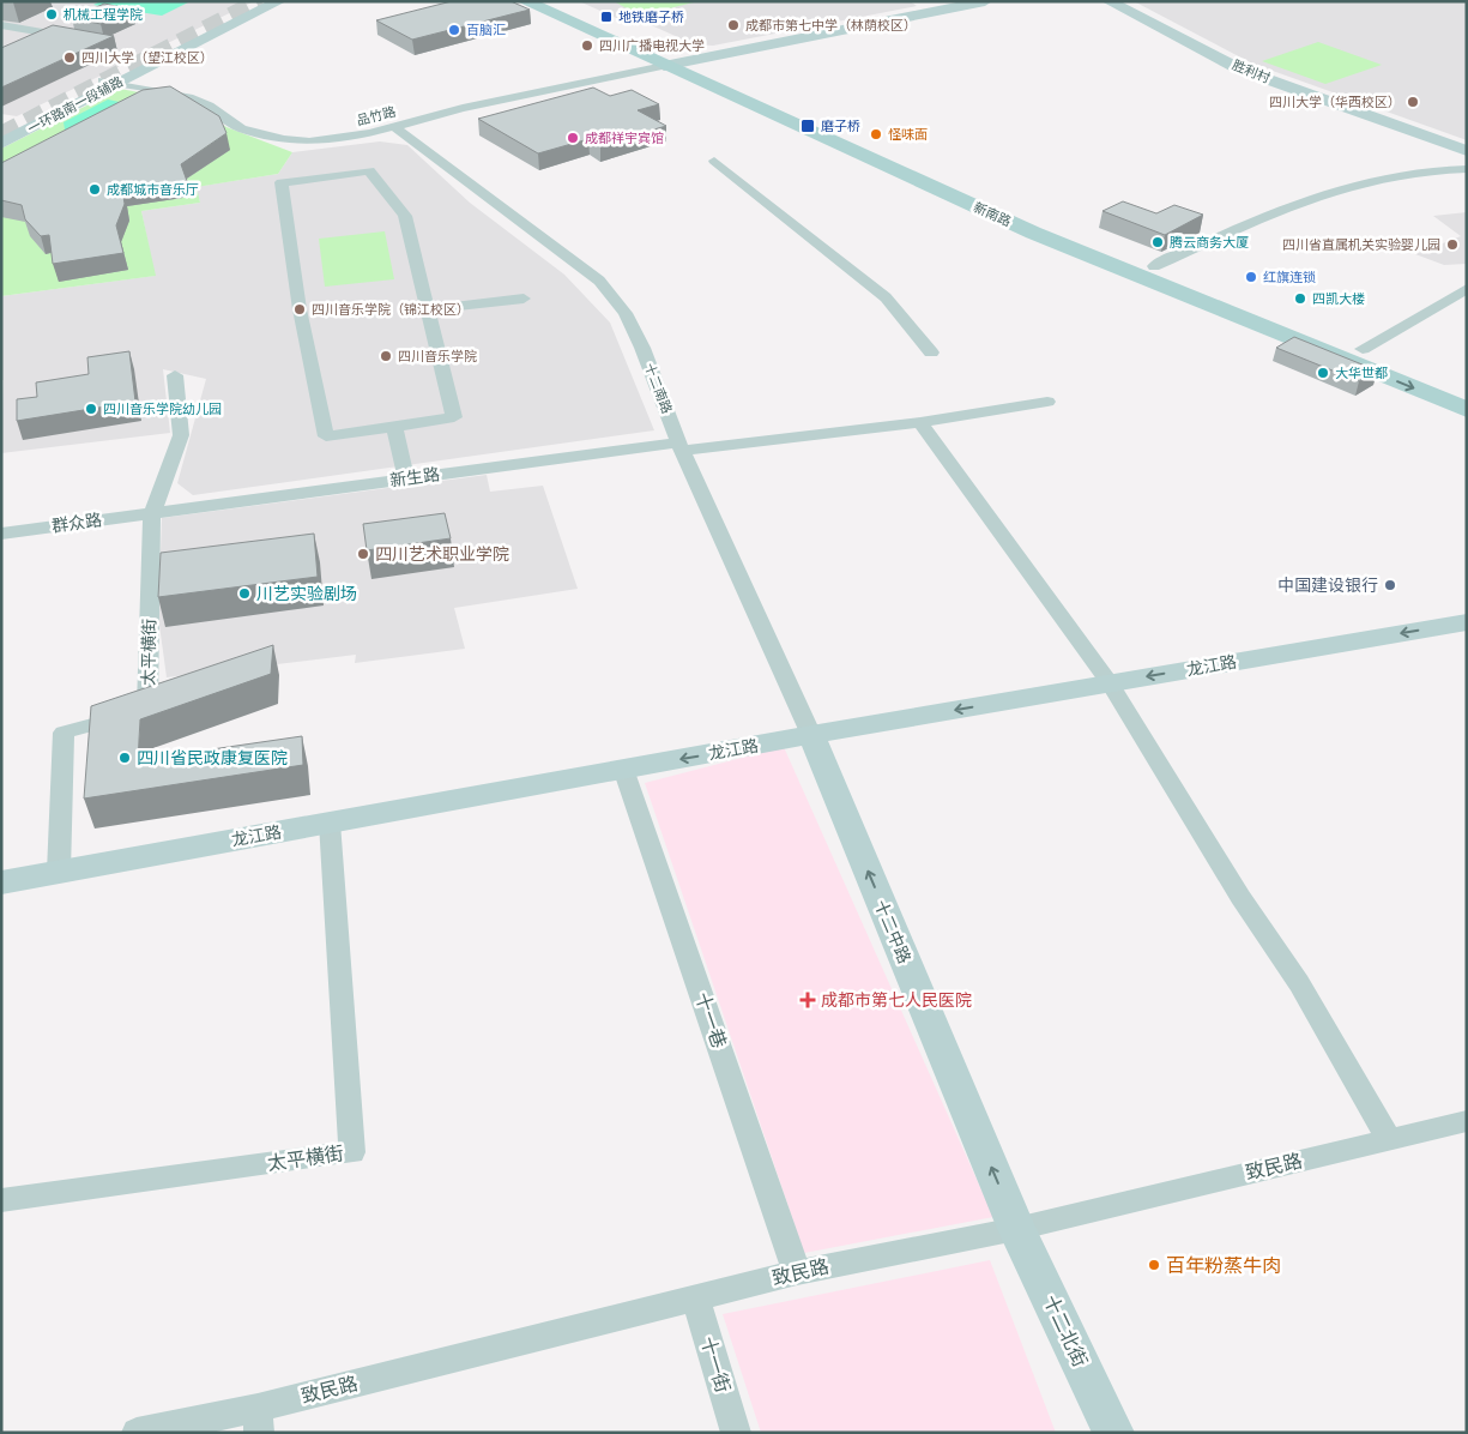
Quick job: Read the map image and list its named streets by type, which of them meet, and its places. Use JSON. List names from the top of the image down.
{
  "streets": {
    "main road": ["新南路"],
    "street": [
      "胜利村",
      "一环路南一段辅路",
      "品竹路",
      "十二南路",
      "新生路",
      "群众路",
      "太平横街",
      "龙江路",
      "十二中路",
      "十一巷",
      "致民路",
      "十二北街",
      "十一街"
    ]
  },
  "crossings": [
    ["一环路南一段辅路", "品竹路"],
    ["品竹路", "新南路"],
    ["品竹路", "十二南路"],
    ["十二南路", "新生路"],
    ["十二南路", "龙江路"],
    ["十二南路", "十二中路"],
    ["新生路", "群众路"],
    ["新生路", "太平横街"],
    ["群众路", "太平横街"],
    ["太平横街", "龙江路"],
    ["龙江路", "十二中路"],
    ["龙江路", "十一巷"],
    ["十二中路", "致民路"],
    ["十二中路", "十二北街"],
    ["十一巷", "致民路"],
    ["致民路", "十二北街"],
    ["致民路", "十一街"]
  ],
  "one_way": ["龙江路", "十二中路"],
  "places": {
    "other": [
      "机械工程学院",
      "成都市第七中学（林荫校区）",
      "百脑汇",
      "四川广播电视大学",
      "四川大学（望江校区）",
      "四川大学（华西校区）",
      "怪味面",
      "成都祥宇宾馆",
      "成都城市音乐厅",
      "腾云商务大厦",
      "四川省直属机关实验婴儿园",
      "红旗连锁",
      "四凯大楼",
      "四川音乐学院（锦江校区）",
      "四川音乐学院",
      "大华世都",
      "四川音乐学院幼儿园",
      "四川艺术职业学院",
      "中国建设银行",
      "川艺实验剧场",
      "四川省民政康复医院",
      "百年粉蒸牛肉"
    ],
    "transit": ["地铁磨子桥", "磨子桥"],
    "health": ["成都市第七人民医院"]
  }
}
